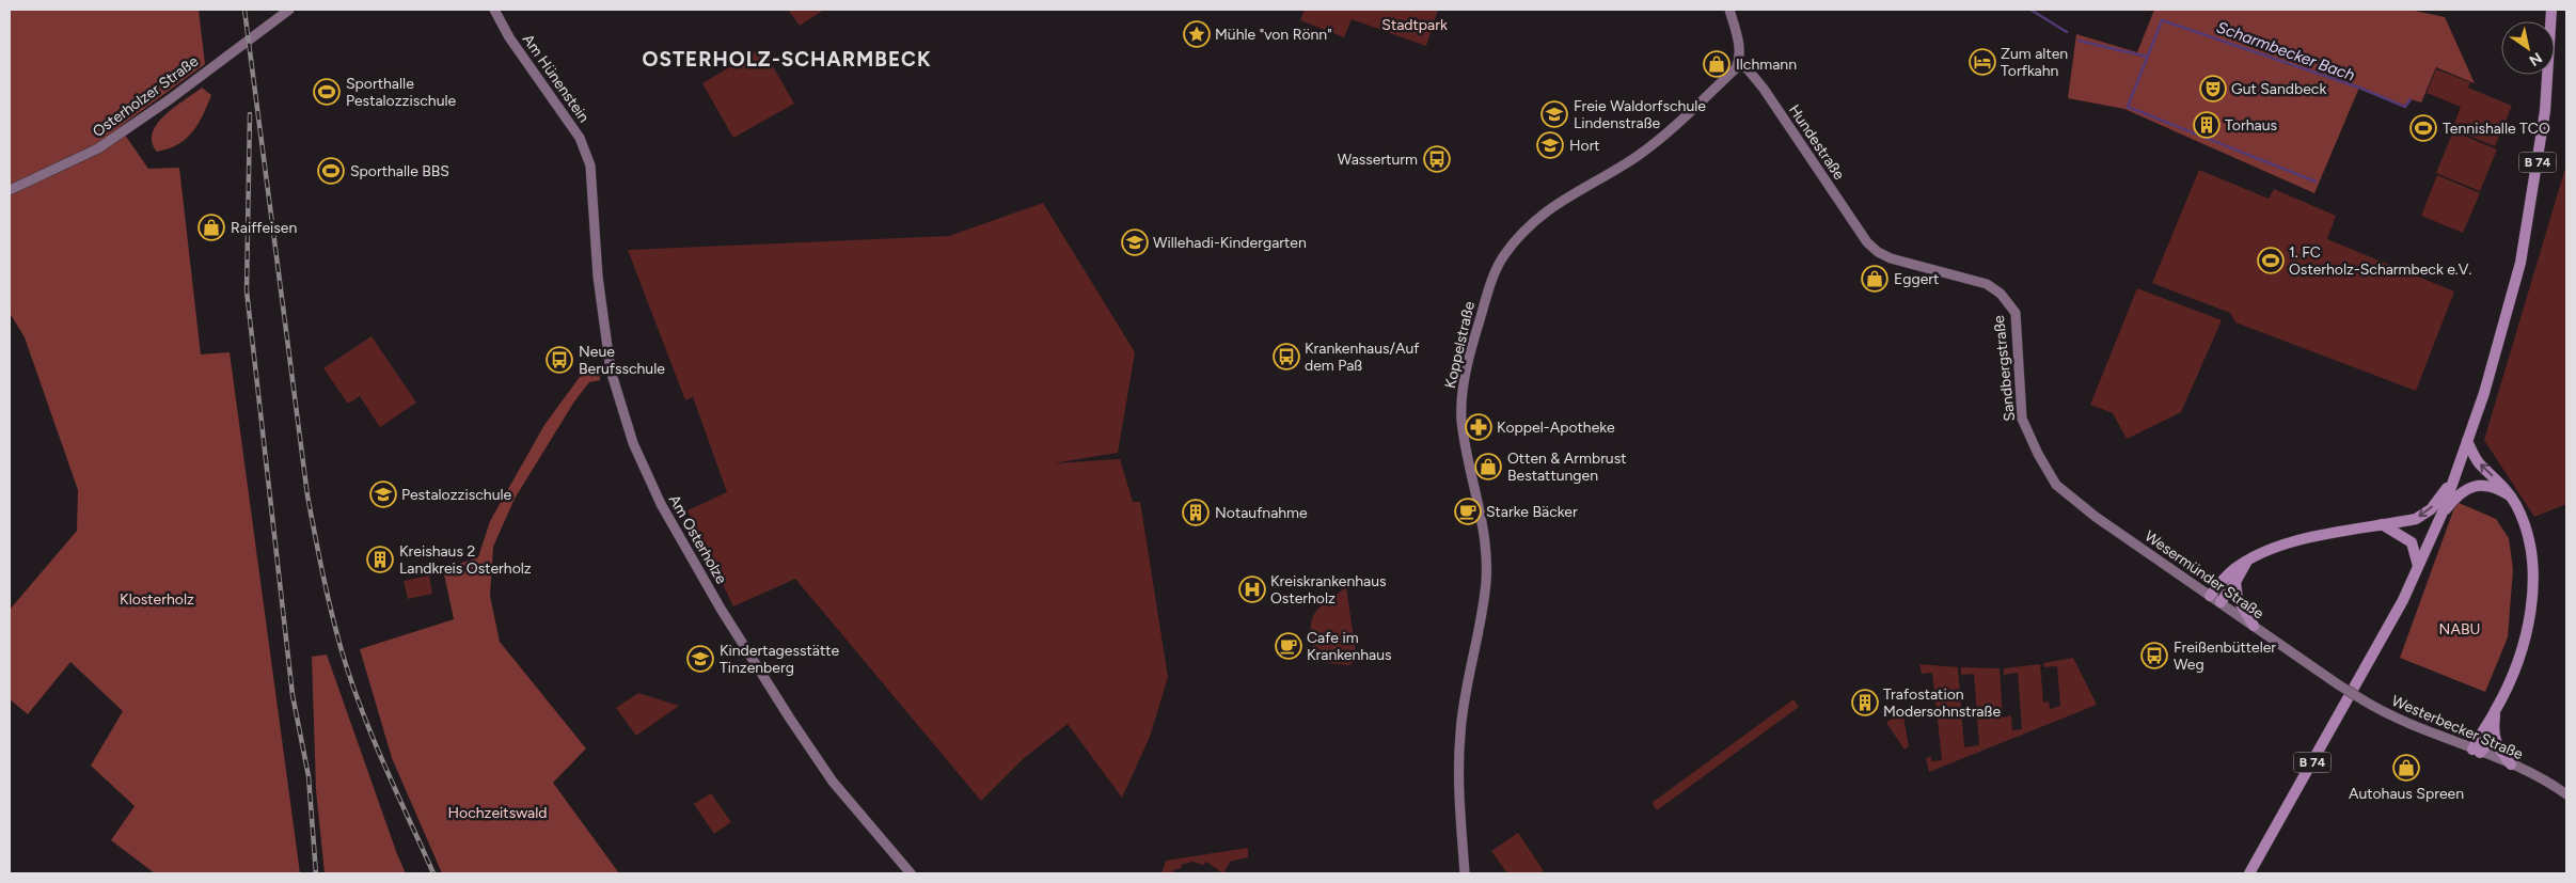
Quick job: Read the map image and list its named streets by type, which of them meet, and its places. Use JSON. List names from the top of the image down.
{
  "streets": {
    "main road": ["B 74"],
    "street": [
      "Am Hünenstein",
      "Osterholzer Straße",
      "Hundestraße",
      "Koppelstraße",
      "Sandbergstraße",
      "Am Osterholze",
      "Wesermünder Straße",
      "Westerbecker Straße"
    ]
  },
  "crossings": [
    ["Am Hünenstein", "Am Osterholze"],
    ["Hundestraße", "Koppelstraße"],
    ["Hundestraße", "Sandbergstraße"],
    ["Sandbergstraße", "Wesermünder Straße"],
    ["Wesermünder Straße", "Westerbecker Straße"]
  ],
  "districts": ["OSTERHOLZ-SCHARMBECK"],
  "water": ["Scharmbecker Bach"],
  "parks": [
    "Stadtpark",
    "Klosterholz",
    "NABU",
    "Hochzeitswald"
  ],
  "places": {
    "place": ["Mühle \"von Rönn\""],
    "hotel": ["Zum alten Torfkahn"],
    "shop": [
      "Ilchmann",
      "Raiffeisen",
      "Eggert",
      "Otten & Armbrust Bestattungen",
      "Autohaus Spreen"
    ],
    "theatre": ["Gut Sandbeck"],
    "sports": [
      "Sporthalle Pestalozzischule",
      "Tennishalle TCO",
      "Sporthalle BBS",
      "1. FC Osterholz-Scharmbeck e.V."
    ],
    "school or university": [
      "Freie Waldorfschule Lindenstraße",
      "Hort",
      "Willehadi-Kindergarten",
      "Pestalozzischule",
      "Kindertagesstätte Tinzenberg"
    ],
    "building": [
      "Torhaus",
      "Notaufnahme",
      "Kreishaus 2 Landkreis Osterholz",
      "Trafostation Modersohnstraße"
    ],
    "bus stop": [
      "Wasserturm",
      "Krankenhaus/Auf dem Paß",
      "Neue Berufsschule",
      "Freißenbütteler Weg"
    ],
    "pharmacy": ["Koppel-Apotheke"],
    "cafe": ["Starke Bäcker", "Cafe im Krankenhaus"],
    "hospital": ["Kreiskrankenhaus Osterholz"]
  },
  "north": "bottom right"
}
